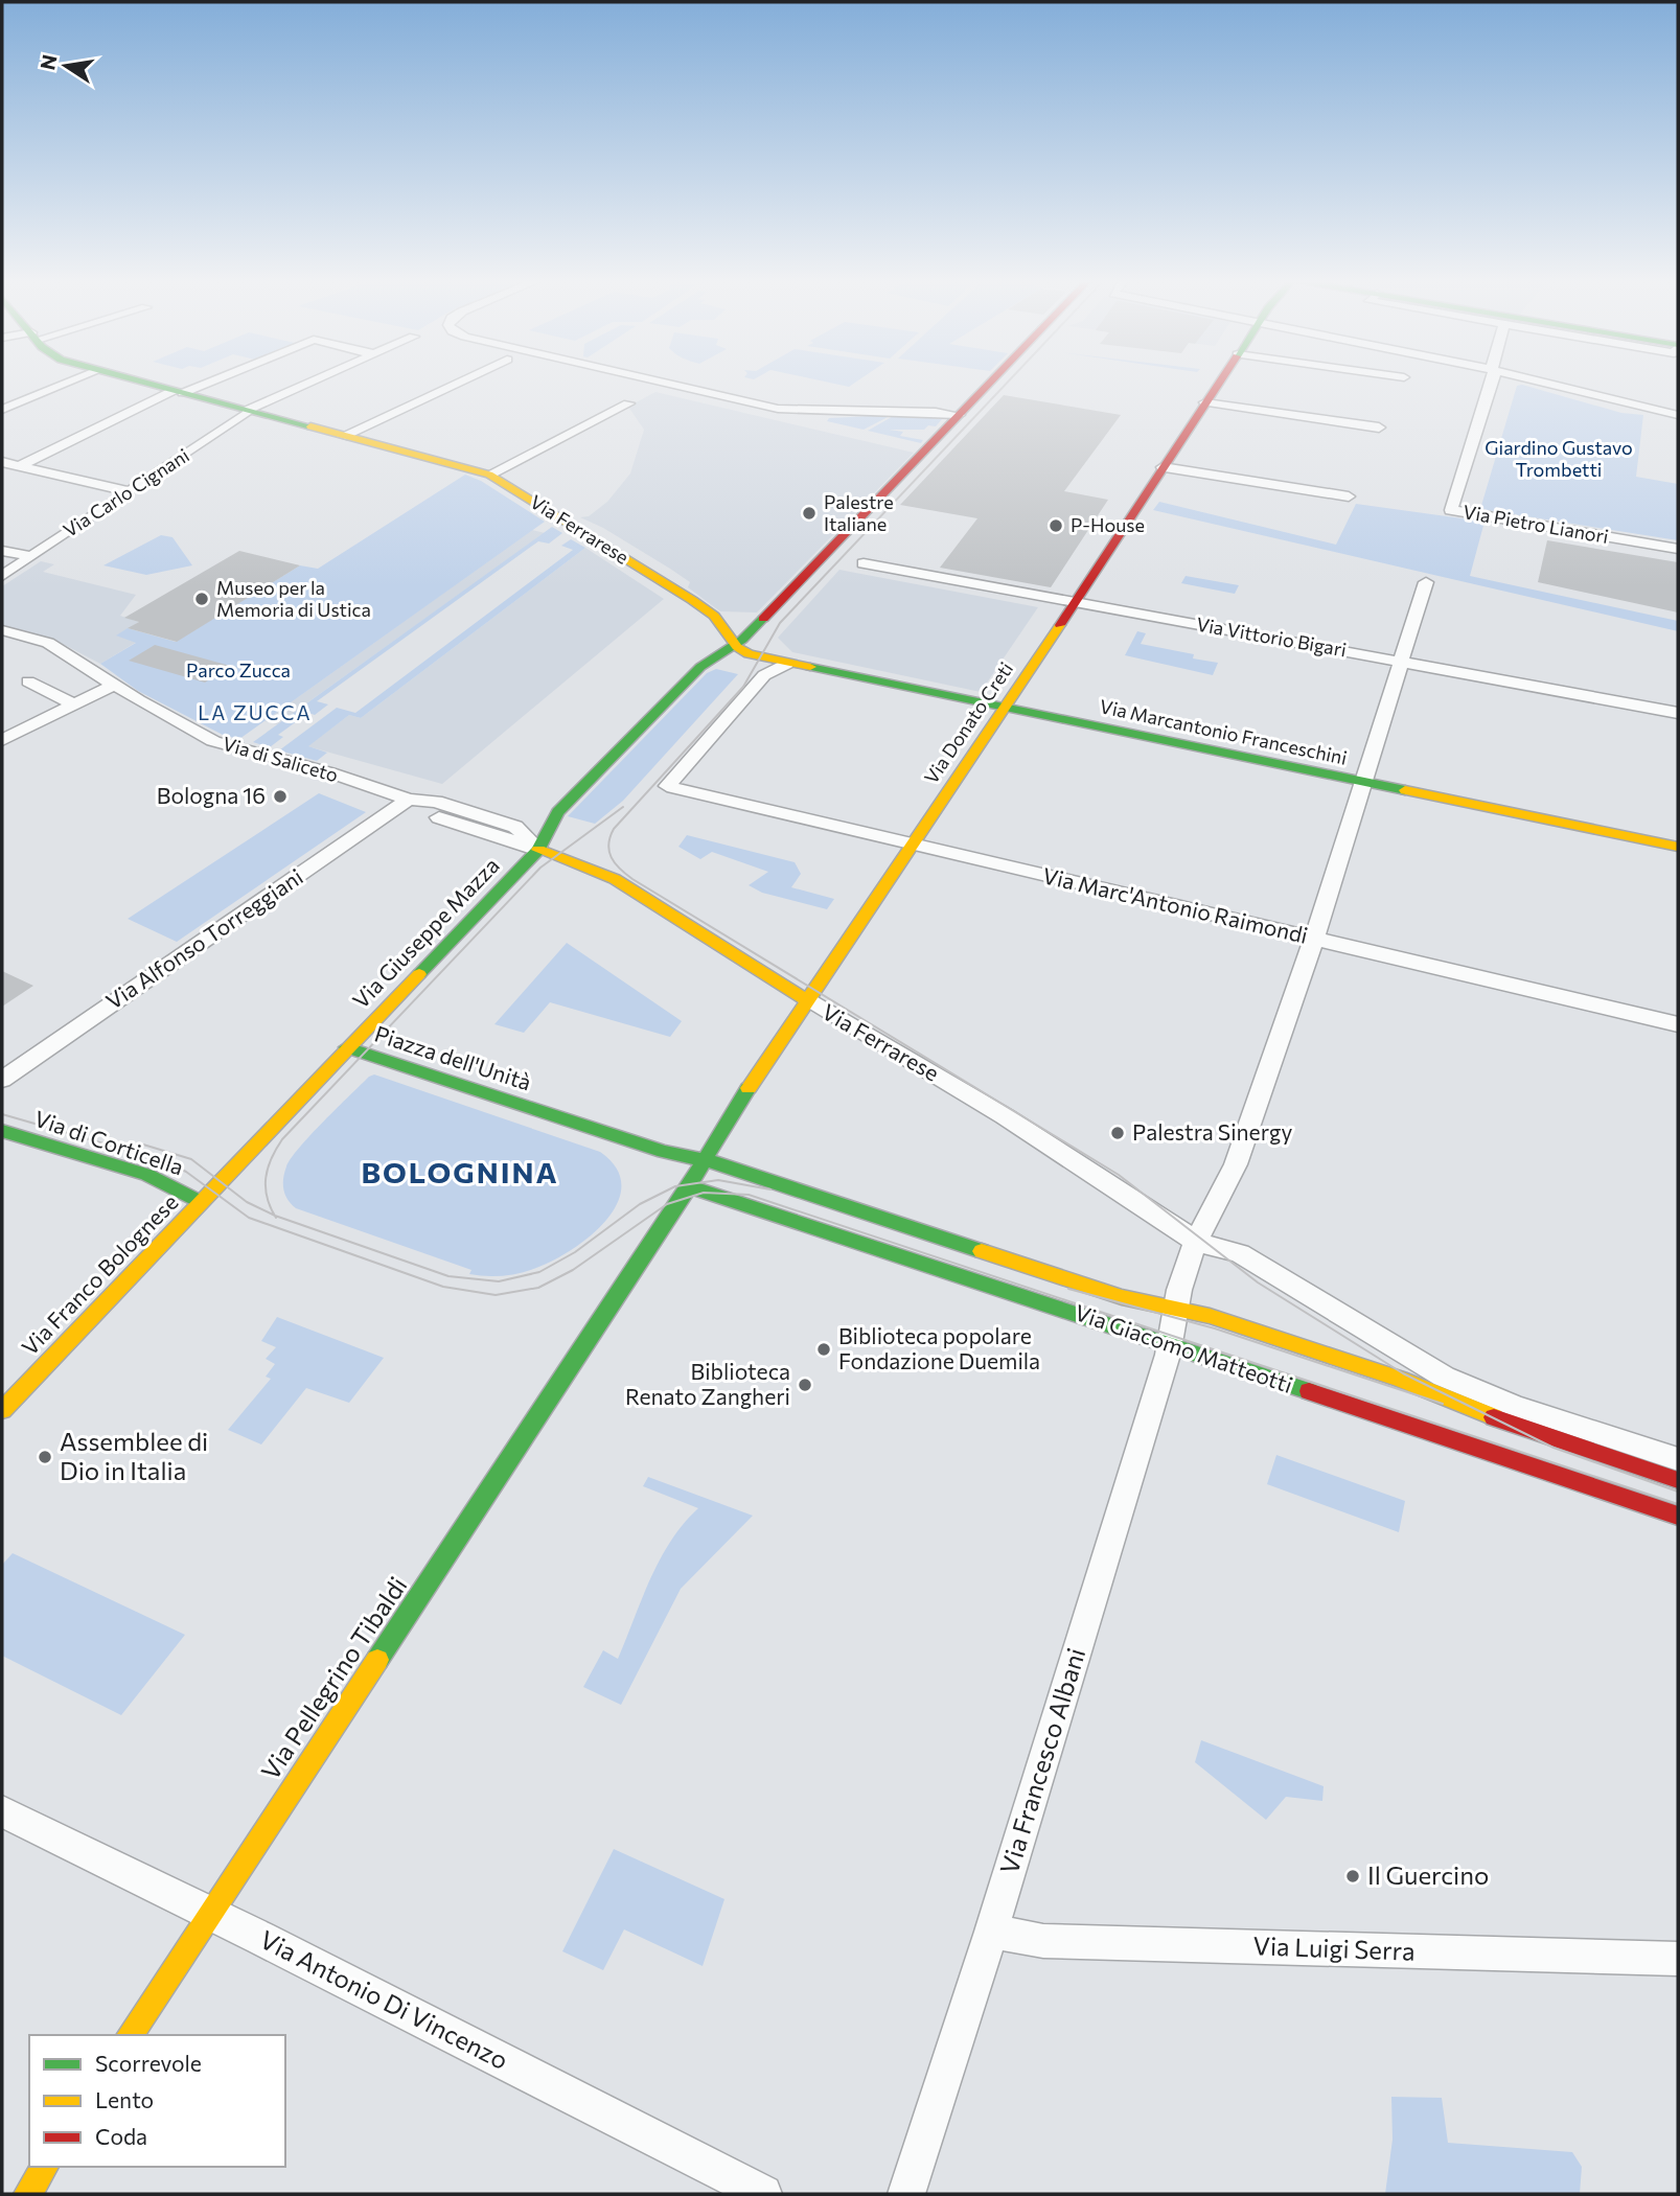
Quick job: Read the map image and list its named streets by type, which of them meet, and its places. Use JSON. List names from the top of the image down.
{
  "streets": {
    "main road": [
      "Via Ferrarese",
      "Via Donato Creti",
      "Via Marcantonio Franceschini",
      "Via Giuseppe Mazza",
      "Piazza dell'Unità",
      "Via di Corticella",
      "Via Franco Bolognese",
      "Via Giacomo Matteotti",
      "Via Pellegrino Tibaldi"
    ],
    "street": [
      "Via Carlo Cignani",
      "Via Pietro Lianori",
      "Via Vittorio Bigari",
      "Via di Saliceto",
      "Via Marc'Antonio Raimondi",
      "Via Alfonso Torreggiani",
      "Via Francesco Albani",
      "Via Luigi Serra",
      "Via Antonio Di Vincenzo"
    ]
  },
  "crossings": [
    ["Via Carlo Cignani", "Via Ferrarese"],
    ["Via Ferrarese", "Via Donato Creti"],
    ["Via Ferrarese", "Via Marcantonio Franceschini"],
    ["Via Ferrarese", "Via di Saliceto"],
    ["Via Ferrarese", "Via Giuseppe Mazza"],
    ["Via Ferrarese", "Via Francesco Albani"],
    ["Via Vittorio Bigari", "Via Donato Creti"],
    ["Via Vittorio Bigari", "Via Francesco Albani"],
    ["Via Donato Creti", "Via Marcantonio Franceschini"],
    ["Via Donato Creti", "Via Marc'Antonio Raimondi"],
    ["Via Marcantonio Franceschini", "Via Marc'Antonio Raimondi"],
    ["Via Marcantonio Franceschini", "Via Francesco Albani"],
    ["Via di Saliceto", "Via Giuseppe Mazza"],
    ["Via di Saliceto", "Via Alfonso Torreggiani"],
    ["Via Marc'Antonio Raimondi", "Via Francesco Albani"],
    ["Via Giuseppe Mazza", "Piazza dell'Unità"],
    ["Piazza dell'Unità", "Via di Corticella"],
    ["Piazza dell'Unità", "Via Franco Bolognese"],
    ["Piazza dell'Unità", "Via Giacomo Matteotti"],
    ["Piazza dell'Unità", "Via Pellegrino Tibaldi"],
    ["Via di Corticella", "Via Franco Bolognese"],
    ["Via Giacomo Matteotti", "Via Pellegrino Tibaldi"],
    ["Via Giacomo Matteotti", "Via Francesco Albani"],
    ["Via Pellegrino Tibaldi", "Via Antonio Di Vincenzo"],
    ["Via Francesco Albani", "Via Luigi Serra"]
  ],
  "districts": ["LA ZUCCA", "BOLOGNINA"],
  "parks": ["Giardino Gustavo Trombetti", "Parco Zucca"],
  "places": [
    "Palestre Italiane",
    "P-House",
    "Museo per la Memoria di Ustica",
    "Bologna 16",
    "Palestra Sinergy",
    "Biblioteca popolare Fondazione Duemila",
    "Biblioteca Renato Zangheri",
    "Assemblee di Dio in Italia",
    "Il Guercino"
  ],
  "legend": ["Scorrevole", "Lento", "Coda"],
  "north": "left"
}
